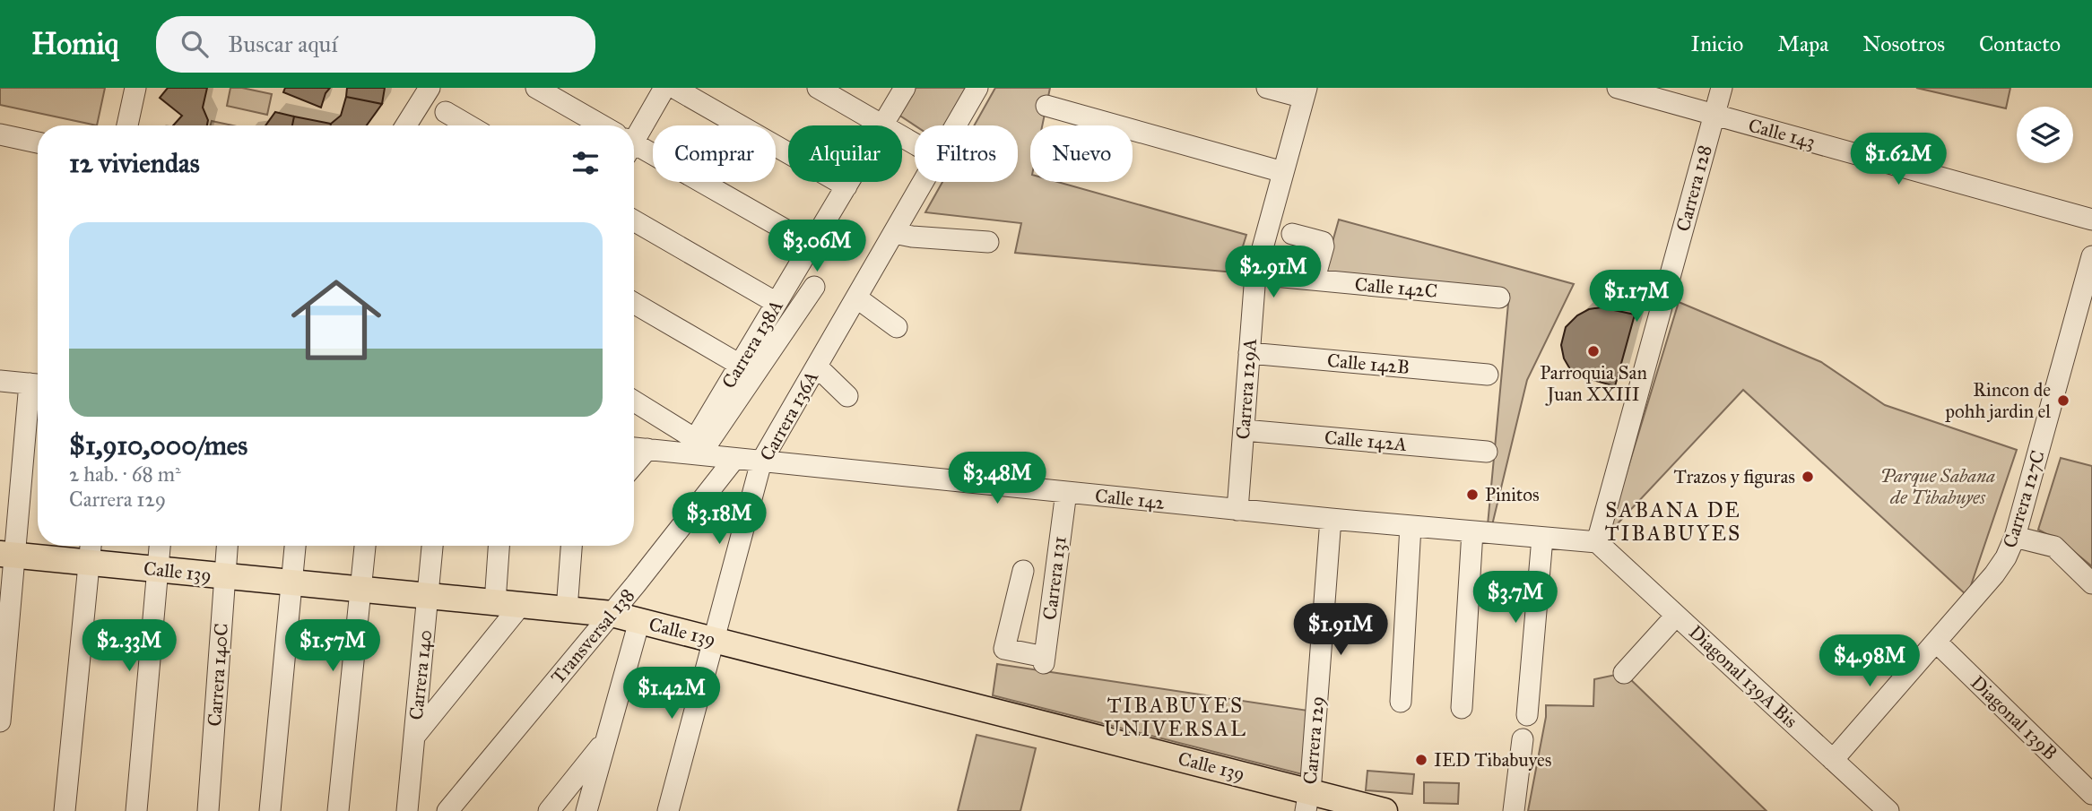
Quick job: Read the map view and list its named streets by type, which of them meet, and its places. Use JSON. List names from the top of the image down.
{
  "streets": {
    "main road": ["Calle 139"],
    "street": [
      "Calle 143",
      "Carrera 128",
      "Calle 142C",
      "Carrera 138A",
      "Calle 142B",
      "Carrera 129A",
      "Carrera 136A",
      "Calle 142A",
      "Calle 142",
      "Carrera 127C",
      "Carrera 131",
      "Transversal 138",
      "Carrera 140C",
      "Carrera 140",
      "Diagonal 139A Bis",
      "Diagonal 139B",
      "Carrera 129"
    ]
  },
  "crossings": [
    ["Calle 143", "Carrera 128"],
    ["Carrera 128", "Calle 142"],
    ["Carrera 128", "Diagonal 139A Bis"],
    ["Calle 142C", "Carrera 129A"],
    ["Calle 142B", "Carrera 129A"],
    ["Carrera 129A", "Calle 142A"],
    ["Carrera 129A", "Calle 142"],
    ["Carrera 136A", "Calle 142"],
    ["Carrera 136A", "Calle 139"],
    ["Calle 142", "Carrera 131"],
    ["Calle 142", "Transversal 138"],
    ["Calle 142", "Diagonal 139A Bis"],
    ["Calle 142", "Carrera 129"],
    ["Carrera 127C", "Diagonal 139A Bis"],
    ["Carrera 127C", "Diagonal 139B"],
    ["Calle 139", "Transversal 138"],
    ["Calle 139", "Carrera 140C"],
    ["Calle 139", "Carrera 140"],
    ["Calle 139", "Carrera 129"]
  ],
  "districts": ["SABANA DE TIBABUYES", "TIBABUYES UNIVERSAL"],
  "parks": ["Parque Sabana de Tibabuyes"],
  "places": [
    "Parroquia San Juan XXIII",
    "Rincon de pohh jardin el",
    "Trazos y figuras",
    "Pinitos",
    "IED Tibabuyes"
  ],
  "page": {
    "header": "Homiq",
    "search": "Buscar aquí",
    "nav": [
      "Inicio",
      "Mapa",
      "Nosotros",
      "Contacto"
    ],
    "chip": [
      "Comprar",
      "Alquilar",
      "Filtros",
      "Nuevo"
    ],
    "heading": "12 viviendas",
    "price": [
      "$1.62M",
      "$3.06M",
      "$2.91M",
      "$1.17M",
      "$3.48M",
      "$3.18M",
      "$3.7M",
      "$1.91M",
      "$2.33M",
      "$1.57M",
      "$4.98M",
      "$1.42M"
    ],
    "list": [
      {
        "name": "$1,910,000/mes",
        "note": "2 hab. · 68 m² · Carrera 129"
      }
    ]
  }
}
